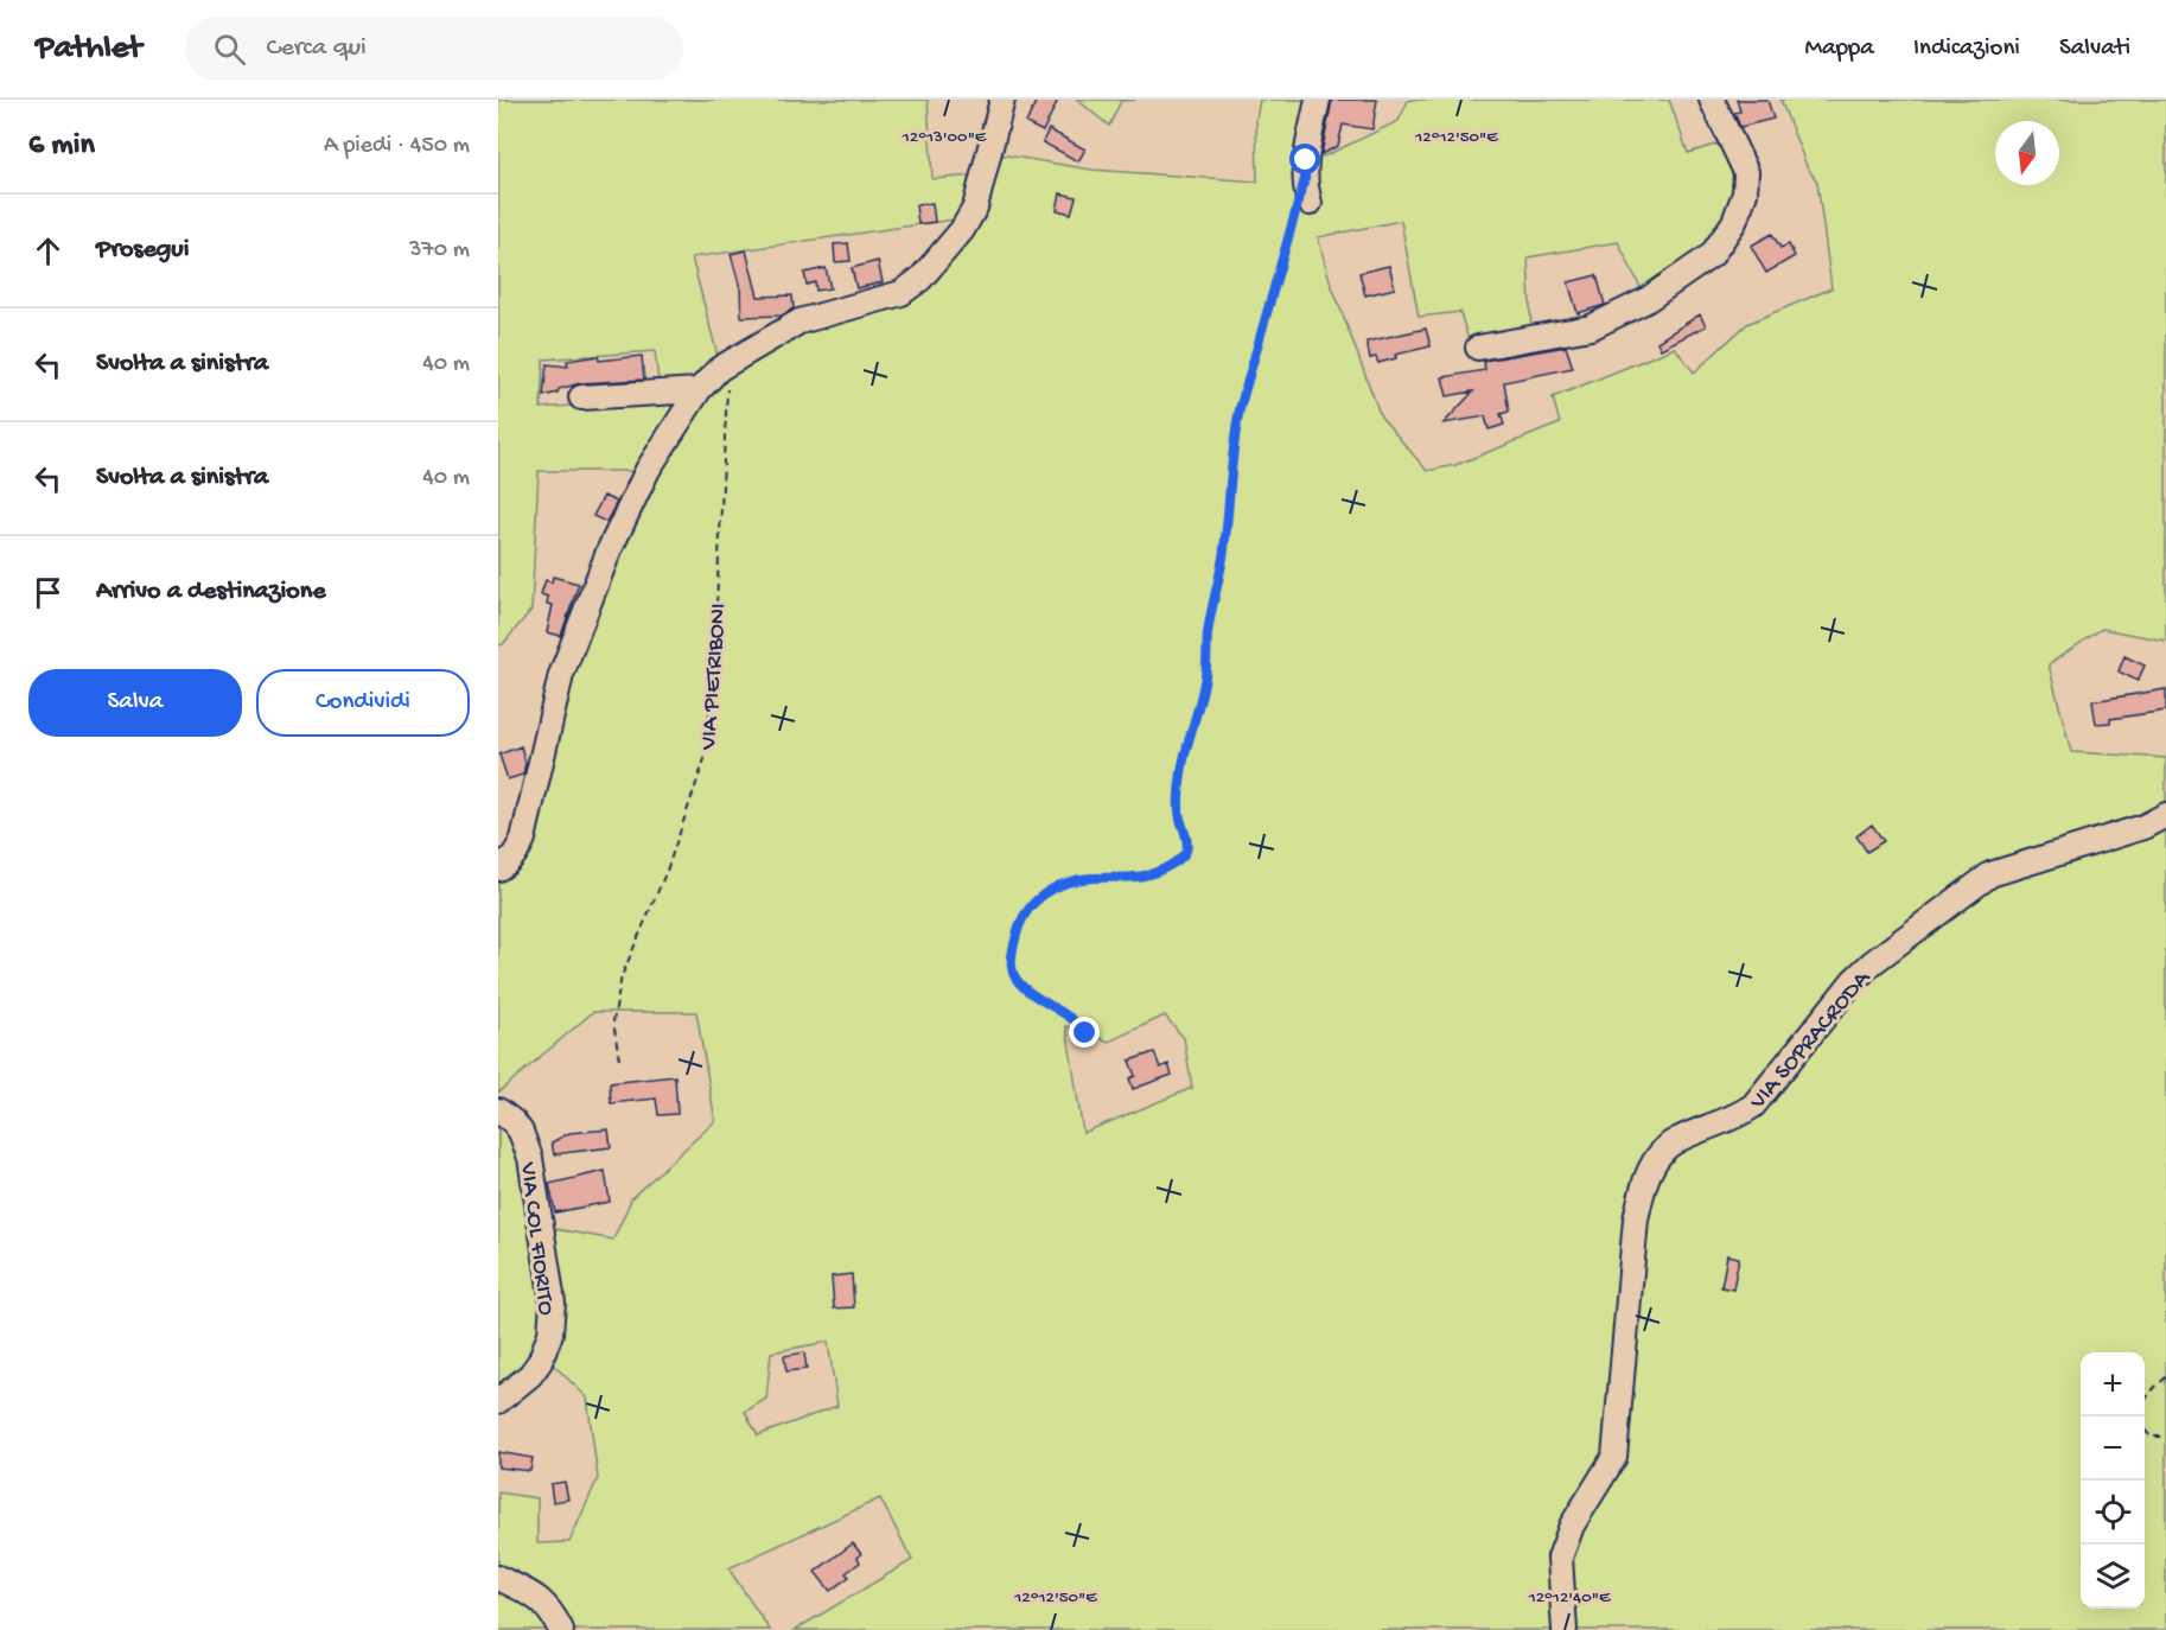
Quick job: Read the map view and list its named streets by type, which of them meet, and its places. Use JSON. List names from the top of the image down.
{
  "streets": {
    "street": ["VIA SOPRACRODA", "VIA COL FIORITO"],
    "path": ["VIA PIETRIBONI"]
  },
  "north": "bottom",
  "page": {
    "header": "Pathlet",
    "search": "Cerca qui",
    "nav": ["Mappa", "Indicazioni", "Salvati"],
    "heading": ["6 min", "A piedi · 450 m"],
    "list": [
      ["Prosegui", "370 m"],
      ["Svolta a sinistra", "40 m"],
      ["Svolta a sinistra", "40 m"],
      "Arrivo a destinazione"
    ],
    "buttons": ["Salva", "Condividi"],
    "map_buttons": ["+", "−"]
  },
  "coordinates": ["12°13'00\"E", "12°12'50\"E", "12°12'40\"E"]
}
